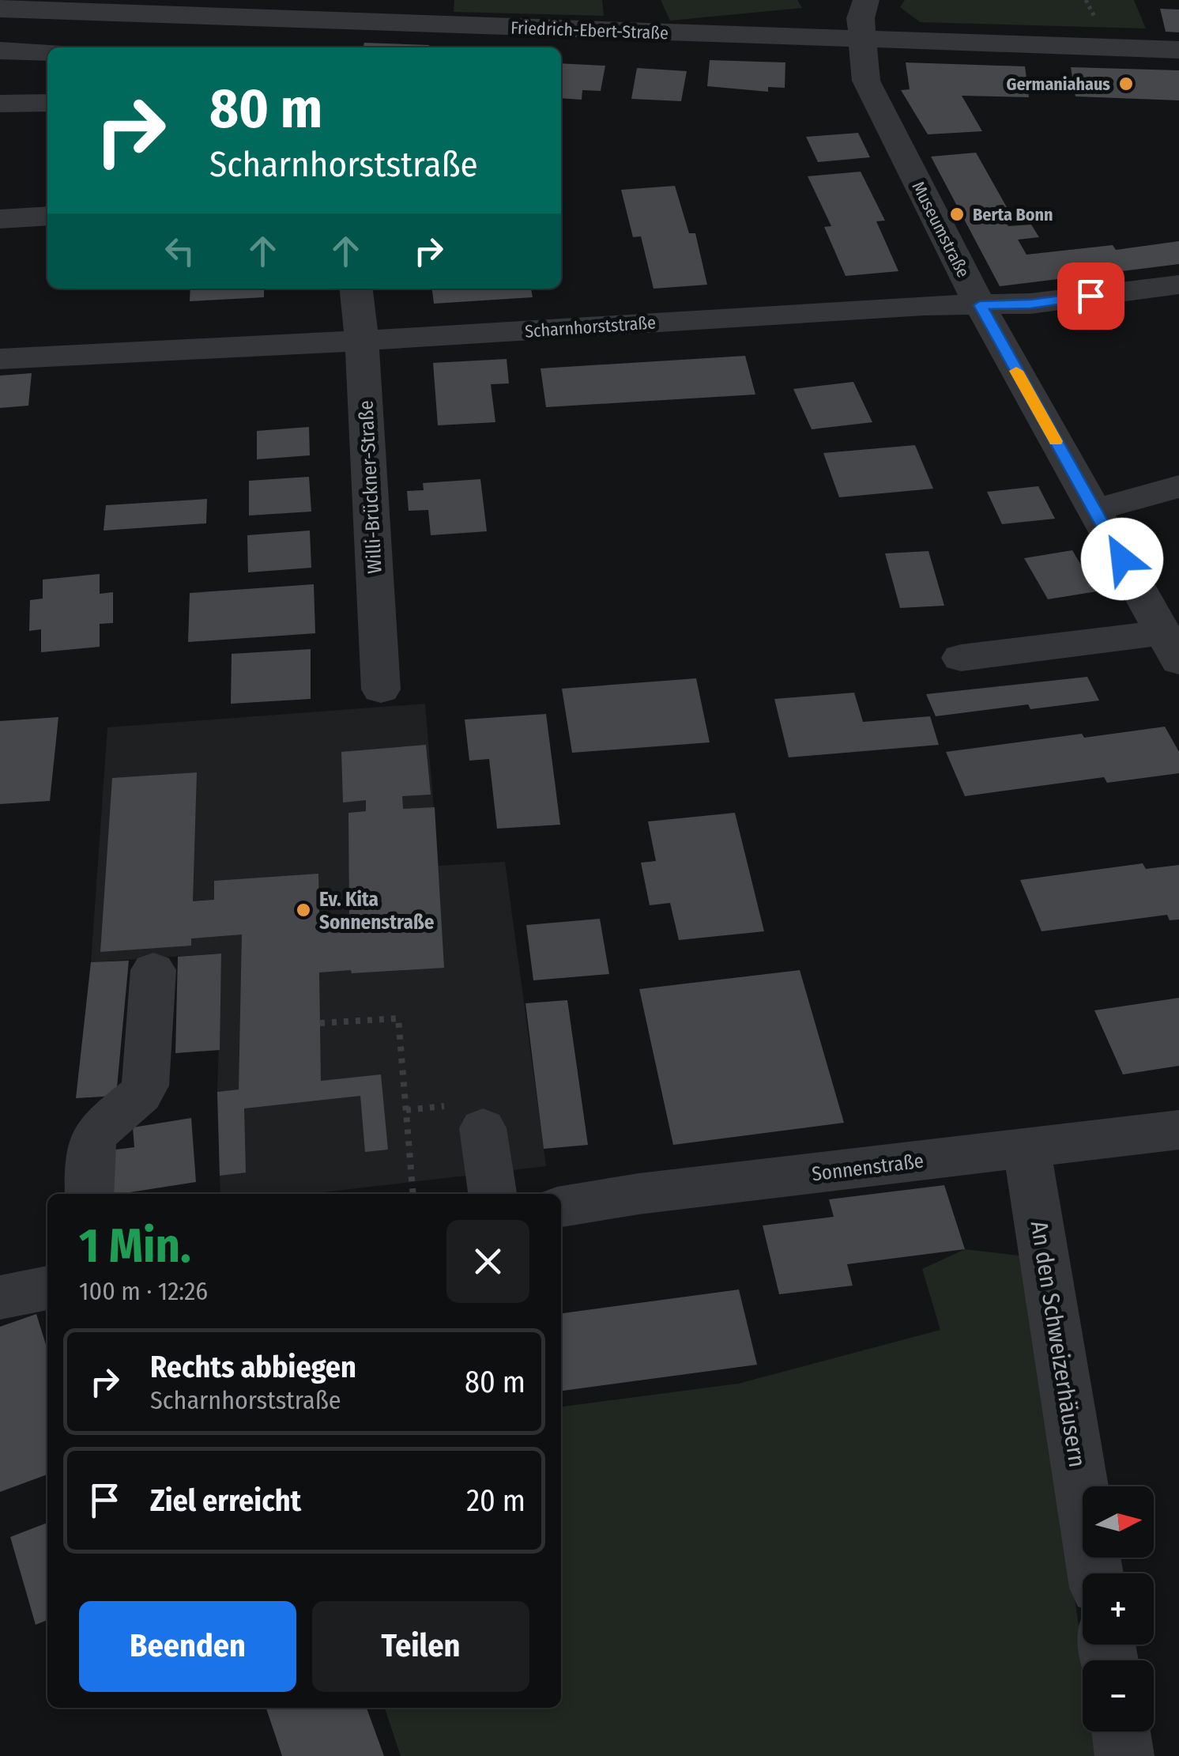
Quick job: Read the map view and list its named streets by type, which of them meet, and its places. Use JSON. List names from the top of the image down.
{
  "streets": {
    "street": [
      "Friedrich-Ebert-Straße",
      "Museumstraße",
      "Scharnhorststraße",
      "Willi-Brückner-Straße",
      "Sonnenstraße",
      "An den Schweizerhäusern"
    ]
  },
  "crossings": [
    ["Friedrich-Ebert-Straße", "Museumstraße"],
    ["Museumstraße", "Scharnhorststraße"],
    ["Scharnhorststraße", "Willi-Brückner-Straße"],
    ["Sonnenstraße", "An den Schweizerhäusern"]
  ],
  "places": ["Germaniahaus", "Berta Bonn", "Ev. Kita Sonnenstraße"],
  "north": "right",
  "page": {
    "turn": ["80 m", "Scharnhorststraße"],
    "heading": ["1 Min.", "100 m · 12:26"],
    "list": [
      {
        "name": "Rechts abbiegen",
        "note": "Scharnhorststraße",
        "value": "80 m"
      },
      {
        "name": "Ziel erreicht",
        "value": "20 m"
      }
    ],
    "map_buttons": ["+", "−"],
    "buttons": ["Beenden", "Teilen"]
  }
}
